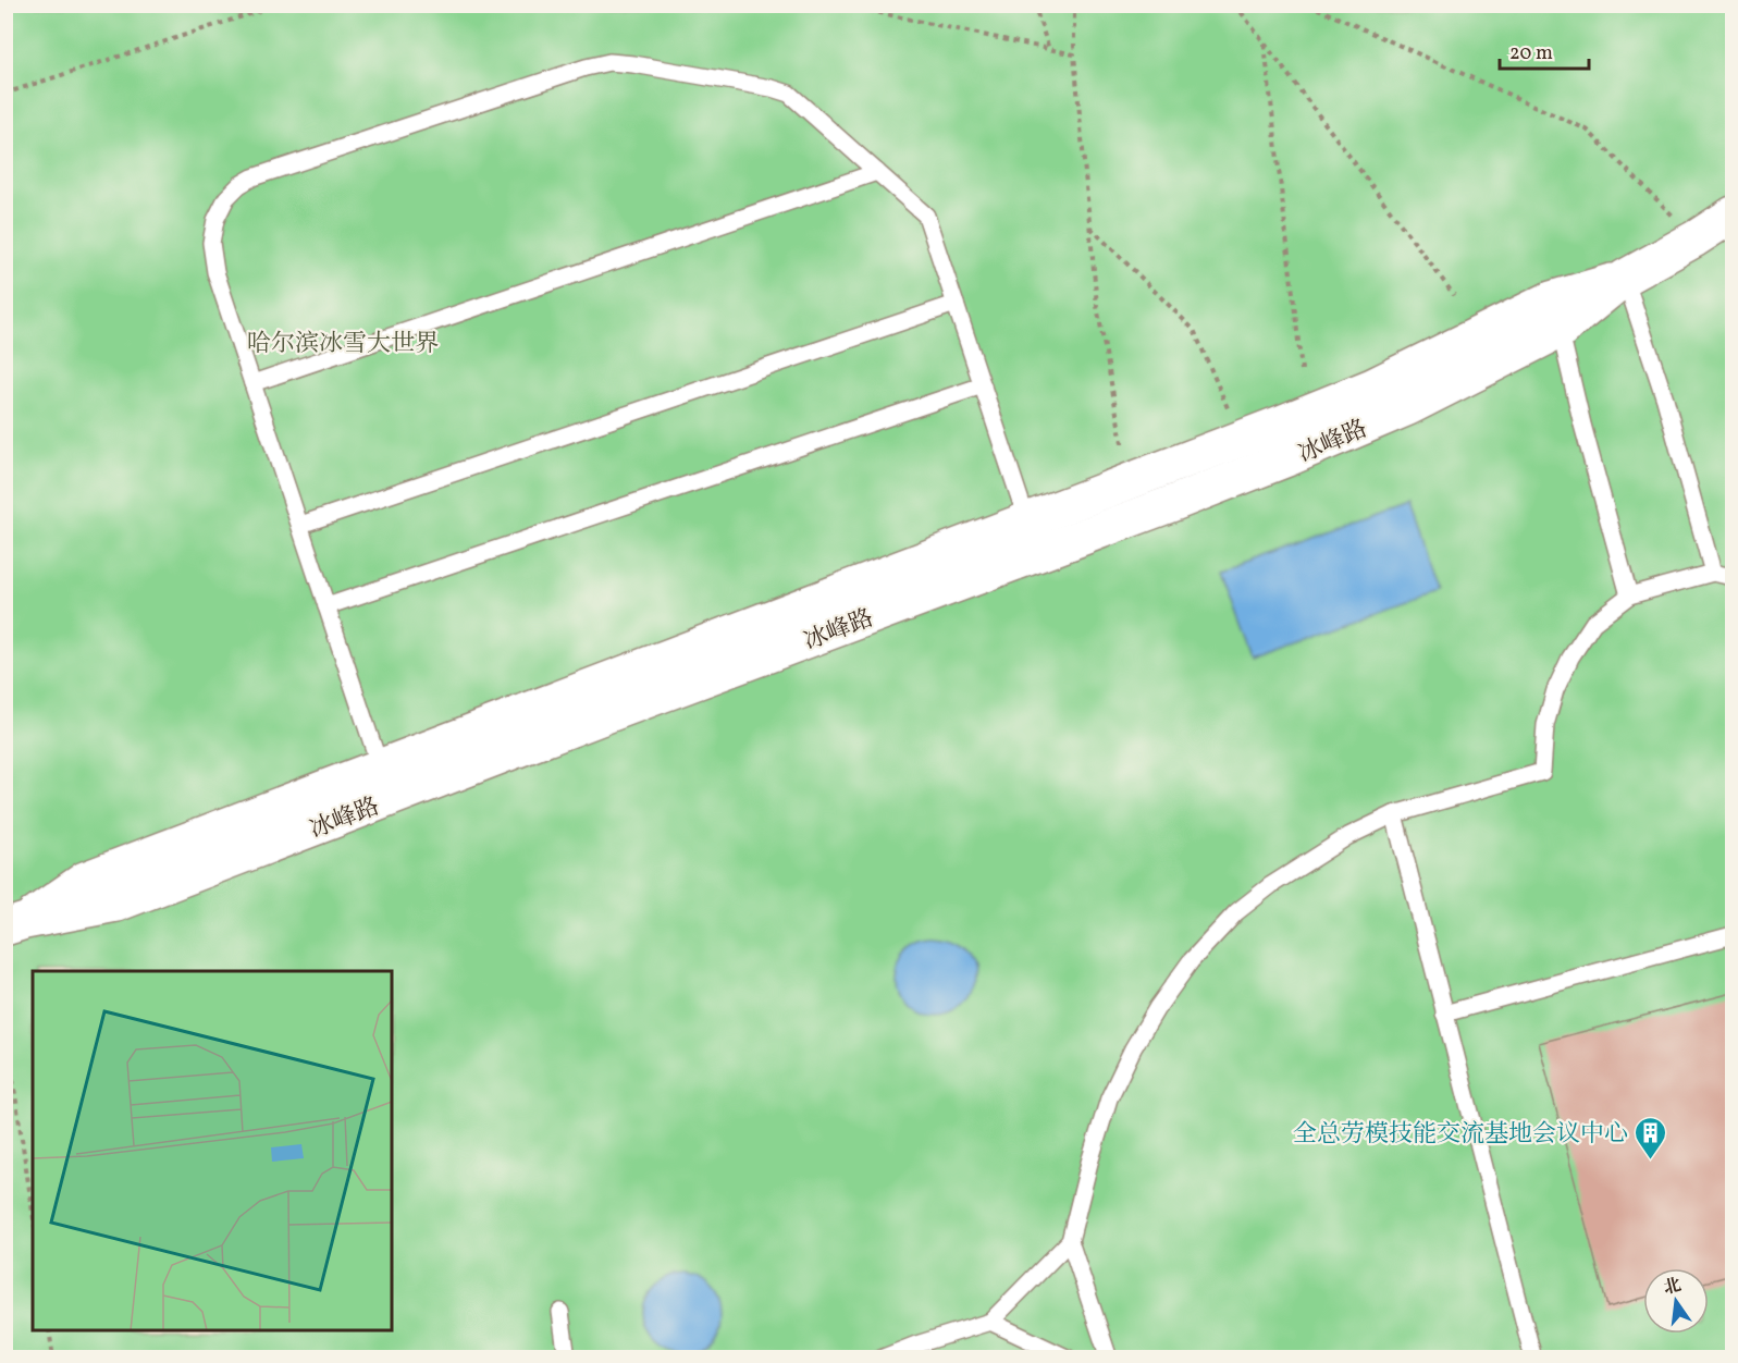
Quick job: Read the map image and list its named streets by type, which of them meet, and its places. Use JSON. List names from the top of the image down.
{
  "streets": {
    "street": ["冰峰路"]
  },
  "parks": ["哈尔滨冰雪大世界"],
  "places": {
    "building": ["全总劳模技能交流基地会议中心"]
  },
  "scale_bar": "20 m",
  "north": "top"
}
